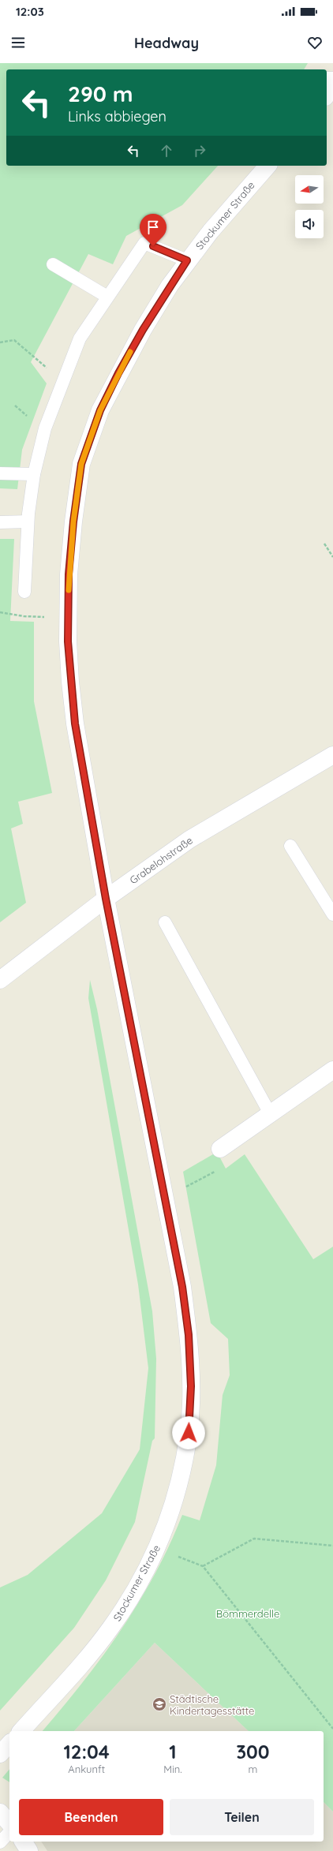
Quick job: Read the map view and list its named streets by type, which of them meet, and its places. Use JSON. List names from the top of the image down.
{
  "streets": {
    "street": ["Stockumer Straße", "Grabelohstraße"]
  },
  "crossings": [
    ["Stockumer Straße", "Grabelohstraße"]
  ],
  "parks": ["Bömmerdelle"],
  "places": {
    "school or university": ["Städtische Kindertagesstätte"]
  },
  "north": "left",
  "page": {
    "status": "12:03",
    "header": "Headway",
    "turn": ["290 m", "Links abbiegen"],
    "eta": [
      "12:04",
      "Ankunft",
      "1",
      "Min.",
      "300",
      "m"
    ],
    "buttons": ["Beenden", "Teilen"]
  }
}
